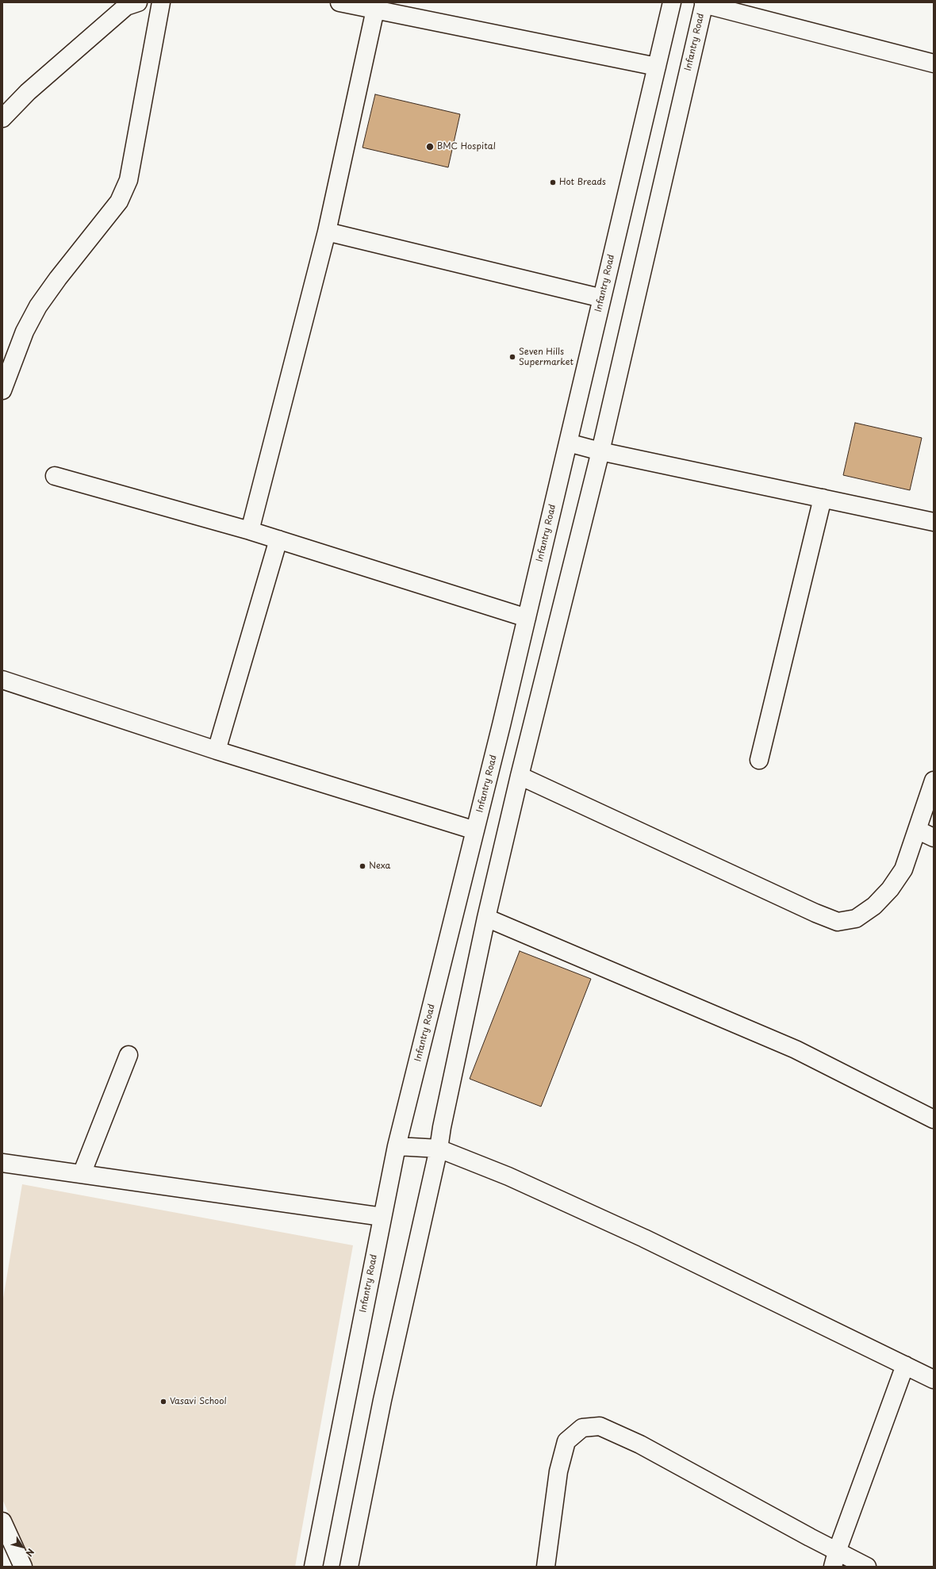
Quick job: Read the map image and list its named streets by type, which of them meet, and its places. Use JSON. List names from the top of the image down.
{
  "streets": {
    "street": ["Infantry Road"]
  },
  "places": [
    "BMC Hospital",
    "Hot Breads",
    "Seven Hills Supermarket",
    "Nexa",
    "Vasavi School"
  ],
  "north": "bottom right"
}
